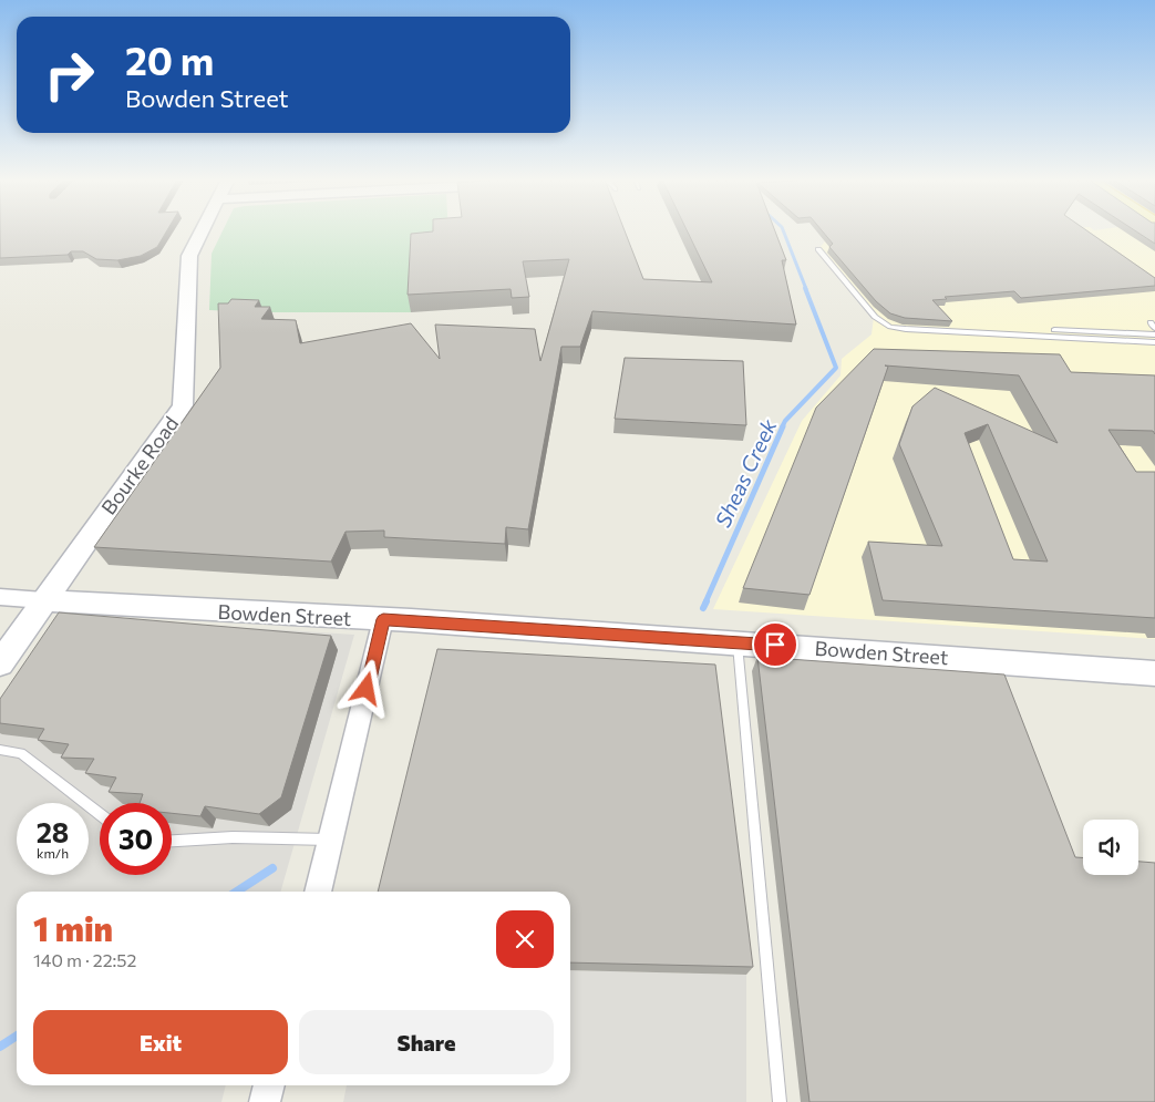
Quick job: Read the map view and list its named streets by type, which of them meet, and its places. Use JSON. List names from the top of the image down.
{
  "streets": {
    "street": ["Bourke Road", "Bowden Street"]
  },
  "crossings": [
    ["Bourke Road", "Bowden Street"]
  ],
  "water": ["Sheas Creek"],
  "page": {
    "turn": ["20 m", "Bowden Street"],
    "speed": "28 km/h",
    "limit": "30",
    "heading": ["1 min", "140 m · 22:52"],
    "buttons": ["Exit", "Share"]
  }
}
